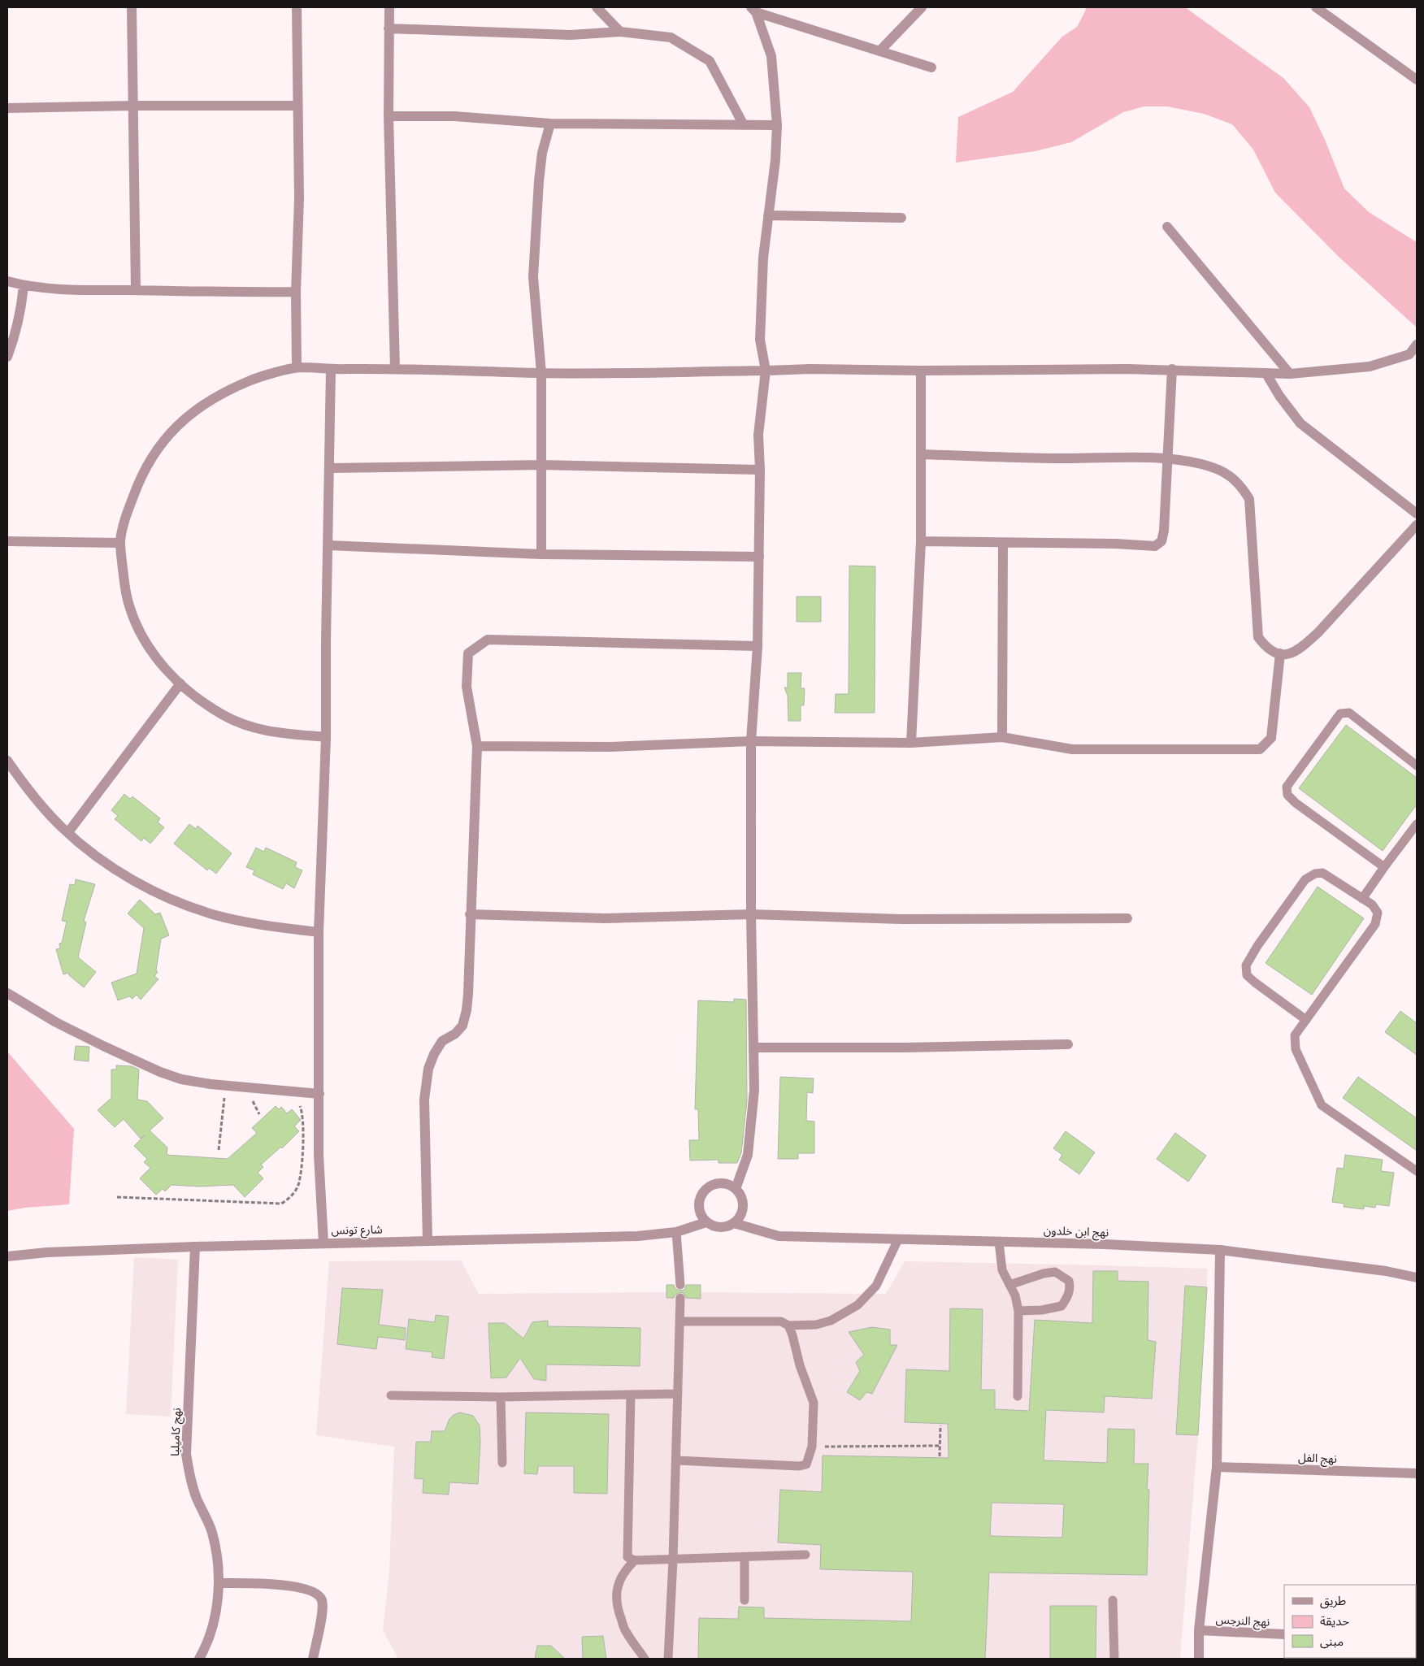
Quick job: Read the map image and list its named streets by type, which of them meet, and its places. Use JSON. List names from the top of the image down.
{
  "streets": {
    "street": [
      "شارع تونس",
      "نهج ابن خلدون",
      "نهج كاميليا",
      "نهج الفل",
      "نهج النرجس"
    ]
  },
  "crossings": [
    ["شارع تونس", "نهج ابن خلدون"],
    ["شارع تونس", "نهج كاميليا"]
  ],
  "legend": ["طريق", "حديقة", "مبنى"]
}
